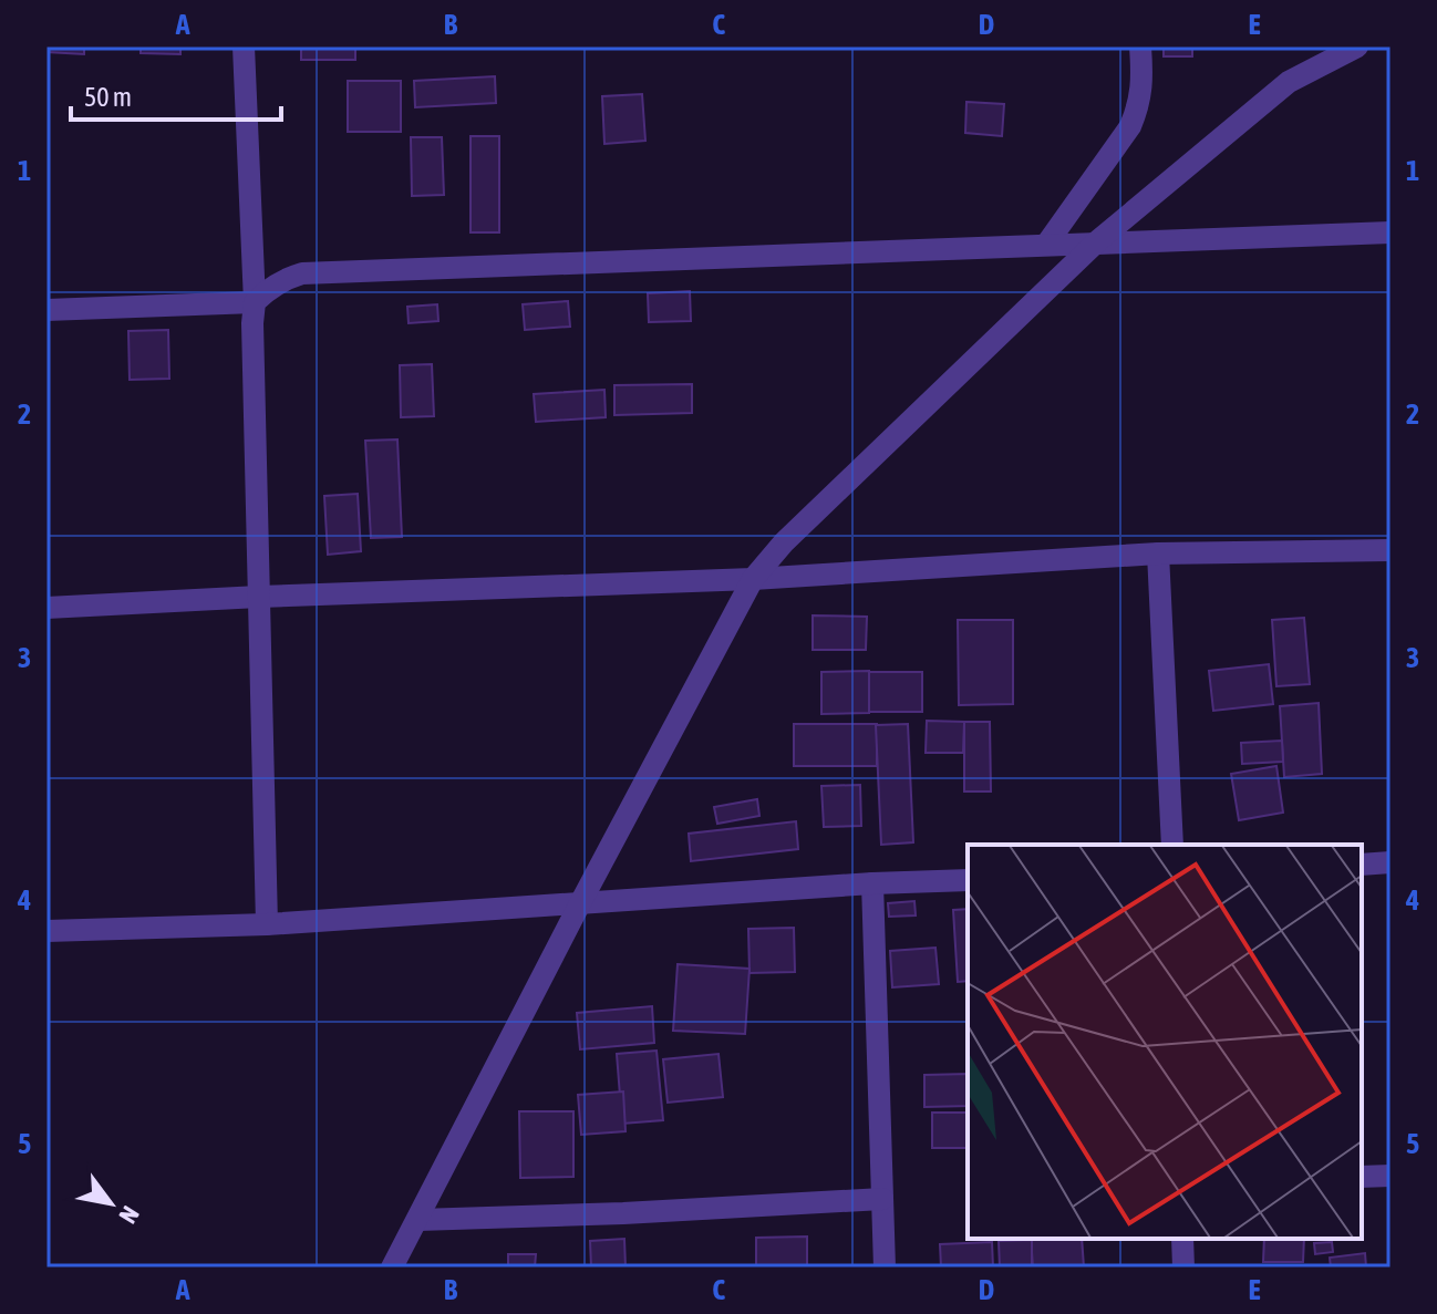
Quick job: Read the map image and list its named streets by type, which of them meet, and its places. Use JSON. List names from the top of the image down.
{
  "scale_bar": "50 m",
  "north": "bottom right",
  "grid": {
    "columns": [
      "A",
      "B",
      "C",
      "D",
      "E"
    ],
    "rows": [
      "1",
      "2",
      "3",
      "4",
      "5"
    ]
  }
}
